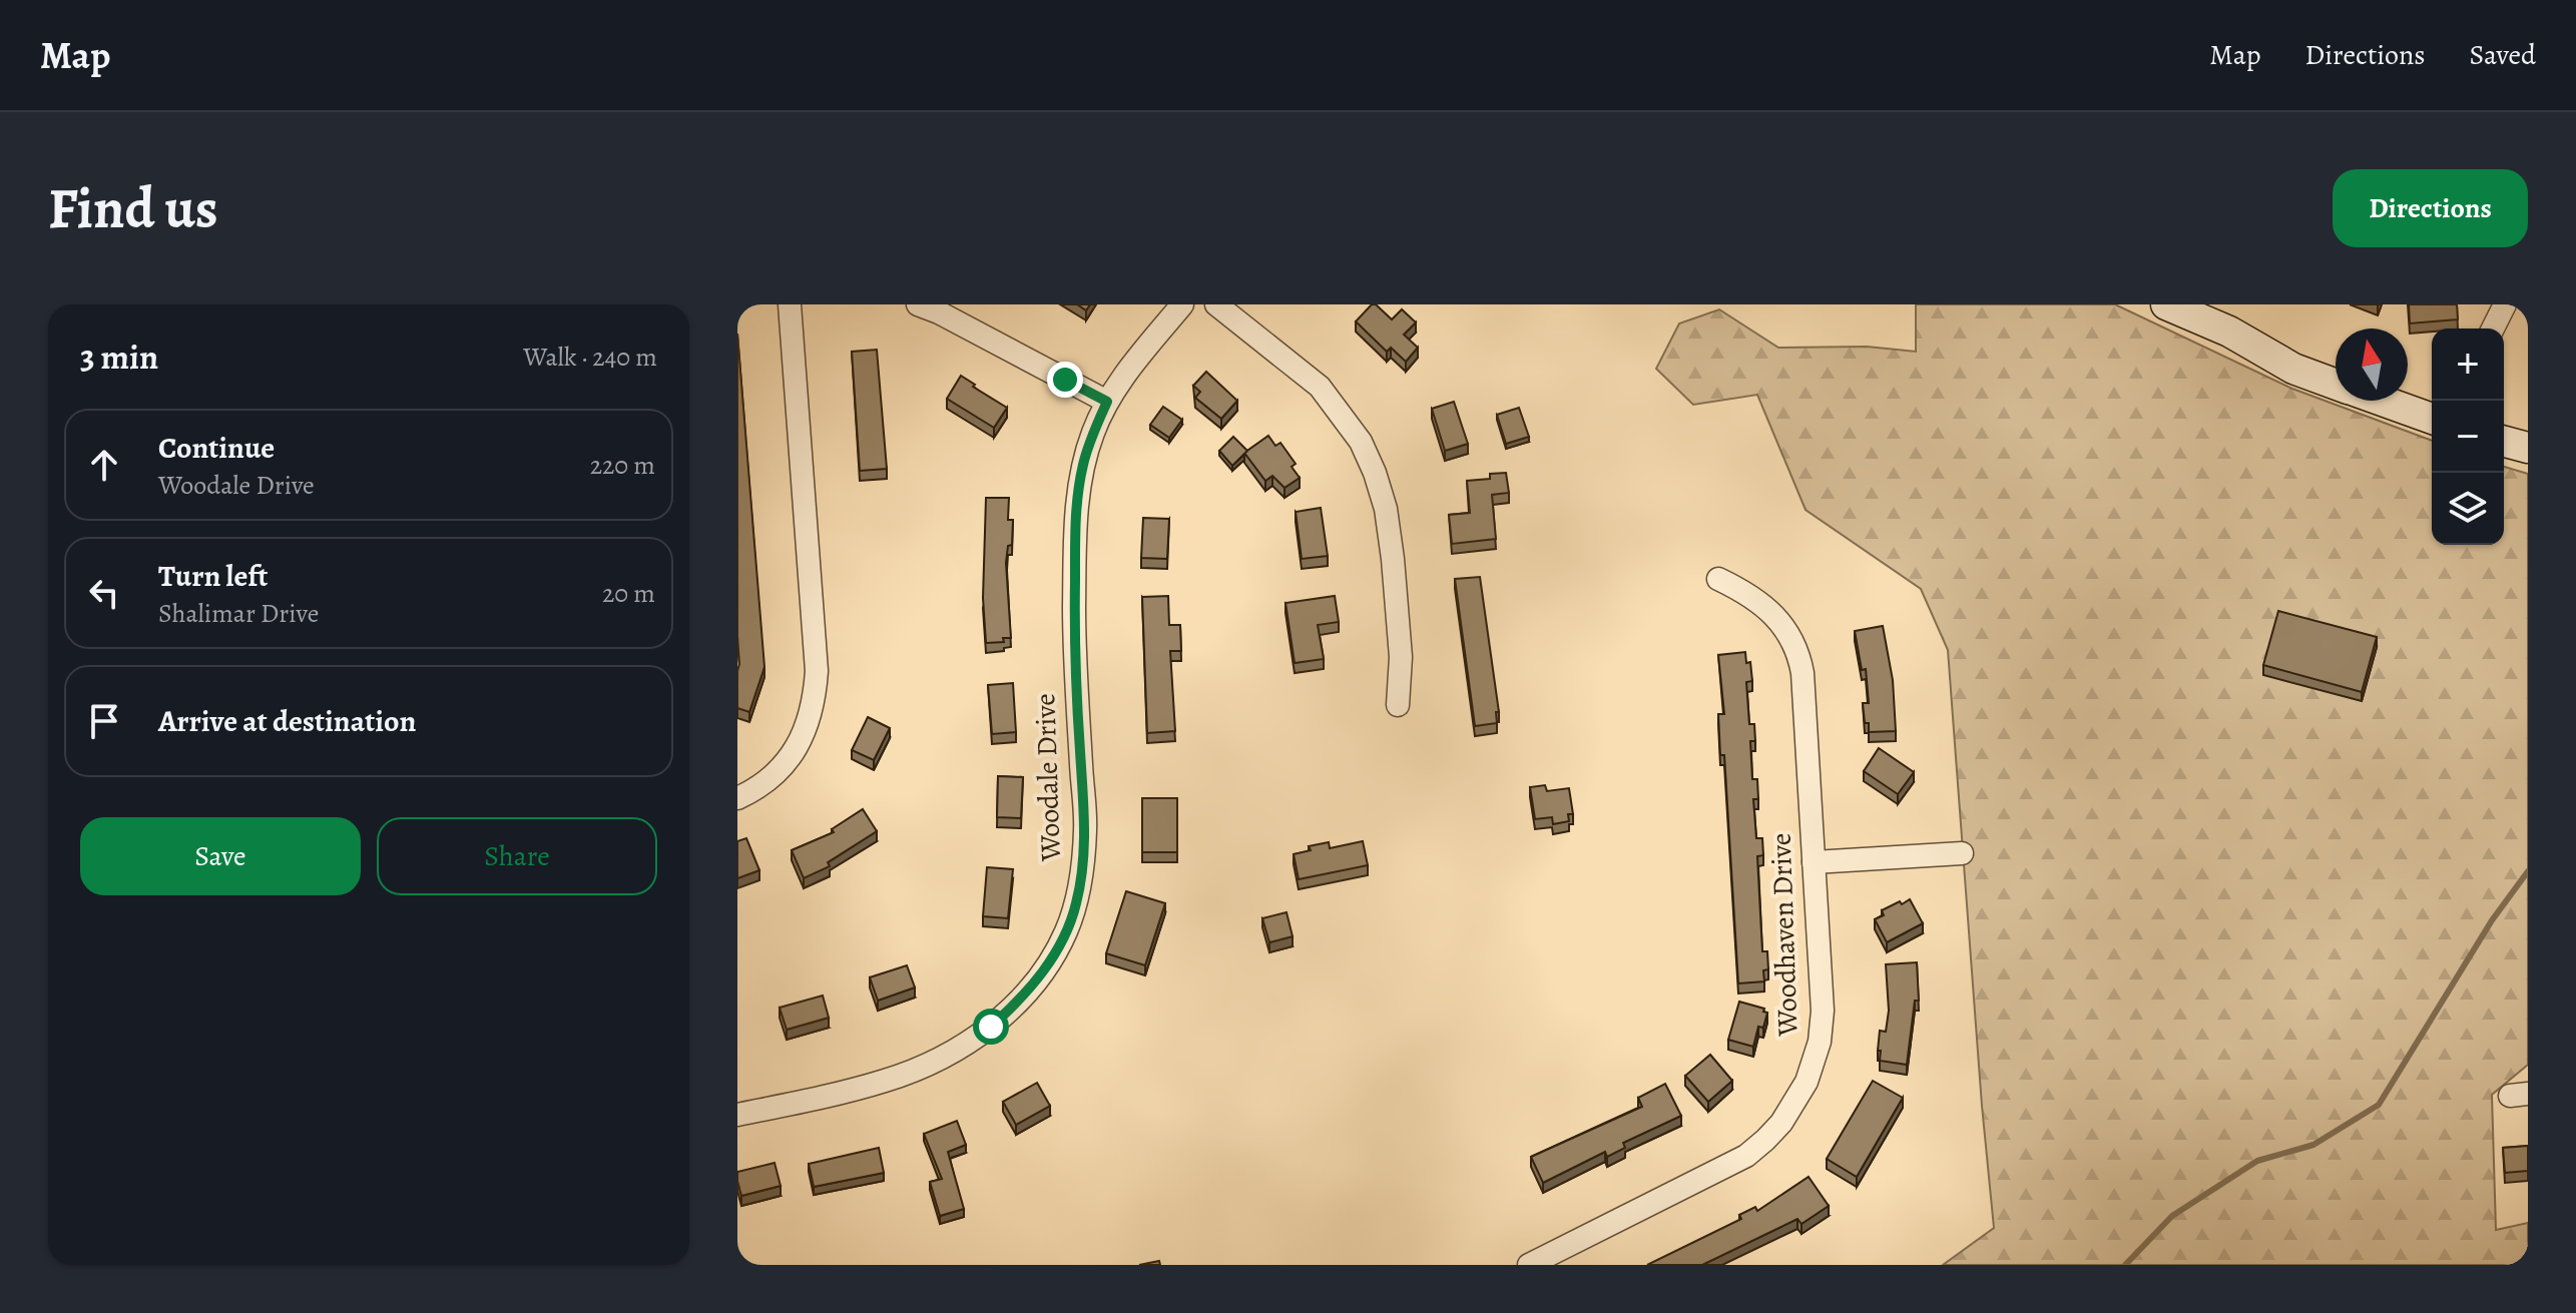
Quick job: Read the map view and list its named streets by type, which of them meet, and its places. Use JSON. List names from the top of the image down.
{
  "streets": {
    "street": ["Woodale Drive", "Woodhaven Drive"]
  },
  "north": "top",
  "page": {
    "header": "Map",
    "nav": ["Map", "Directions", "Saved"],
    "buttons": [
      "Directions",
      ["Save", "Share"]
    ],
    "title": "Find us",
    "heading": ["3 min", "Walk · 240 m"],
    "map_buttons": ["+", "−"],
    "list": [
      ["Continue", "Woodale Drive", "220 m"],
      ["Turn left", "Shalimar Drive", "20 m"],
      "Arrive at destination"
    ]
  }
}
